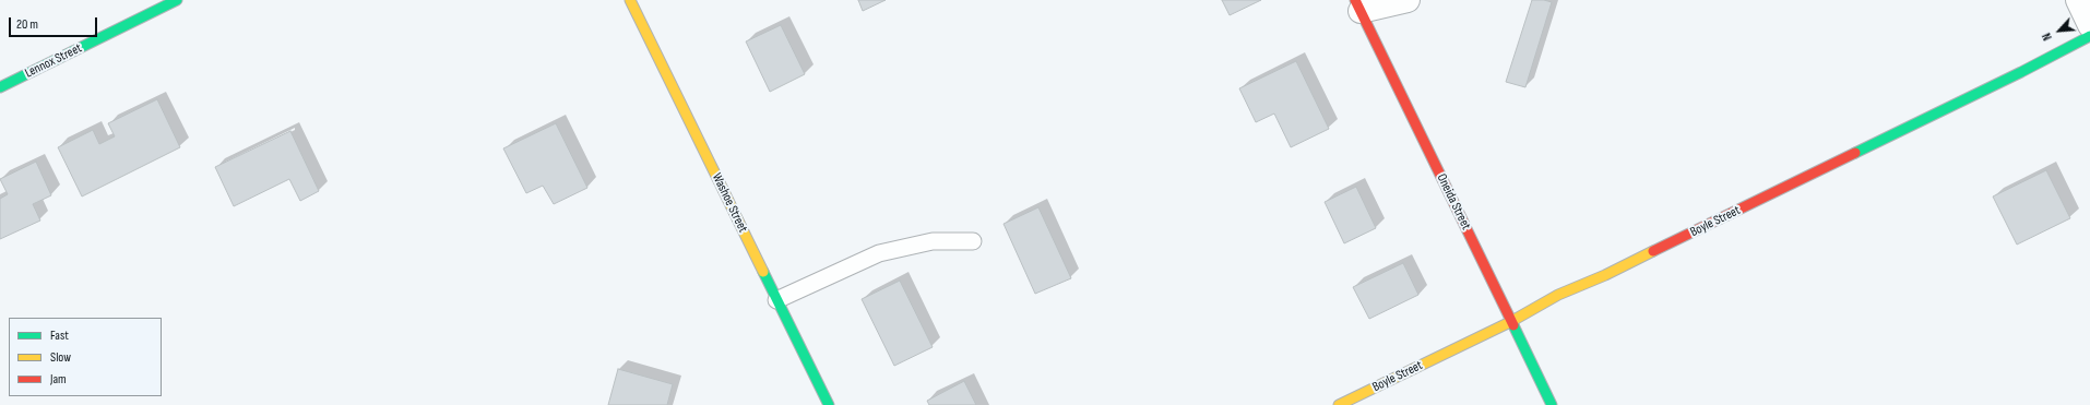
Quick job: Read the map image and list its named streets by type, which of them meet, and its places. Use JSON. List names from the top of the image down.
{
  "streets": {
    "street": [
      "Lennox Street",
      "Oneida Street",
      "Washoe Street",
      "Boyle Street"
    ]
  },
  "crossings": [
    ["Oneida Street", "Boyle Street"]
  ],
  "legend": ["Fast", "Slow", "Jam"],
  "scale_bar": "20 m",
  "north": "bottom left"
}
